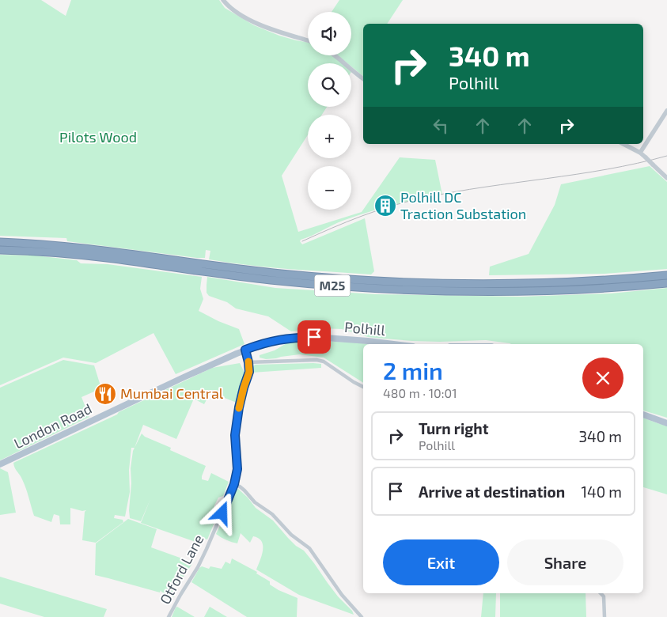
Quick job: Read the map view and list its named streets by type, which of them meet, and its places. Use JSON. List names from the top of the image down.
{
  "streets": {
    "highway": ["M25"],
    "main road": ["Polhill", "London Road"],
    "street": ["Otford Lane"]
  },
  "crossings": [
    ["Polhill", "London Road"],
    ["Polhill", "Otford Lane"],
    ["London Road", "Otford Lane"]
  ],
  "parks": ["Pilots Wood"],
  "places": {
    "building": ["Polhill DC Traction Substation"],
    "restaurant": ["Mumbai Central"]
  },
  "page": {
    "map_buttons": ["+", "−"],
    "turn": ["340 m", "Polhill"],
    "heading": ["2 min", "480 m · 10:01"],
    "list": [
      {
        "name": "Turn right",
        "note": "Polhill",
        "value": "340 m"
      },
      {
        "name": "Arrive at destination",
        "value": "140 m"
      }
    ],
    "buttons": ["Exit", "Share"]
  }
}
